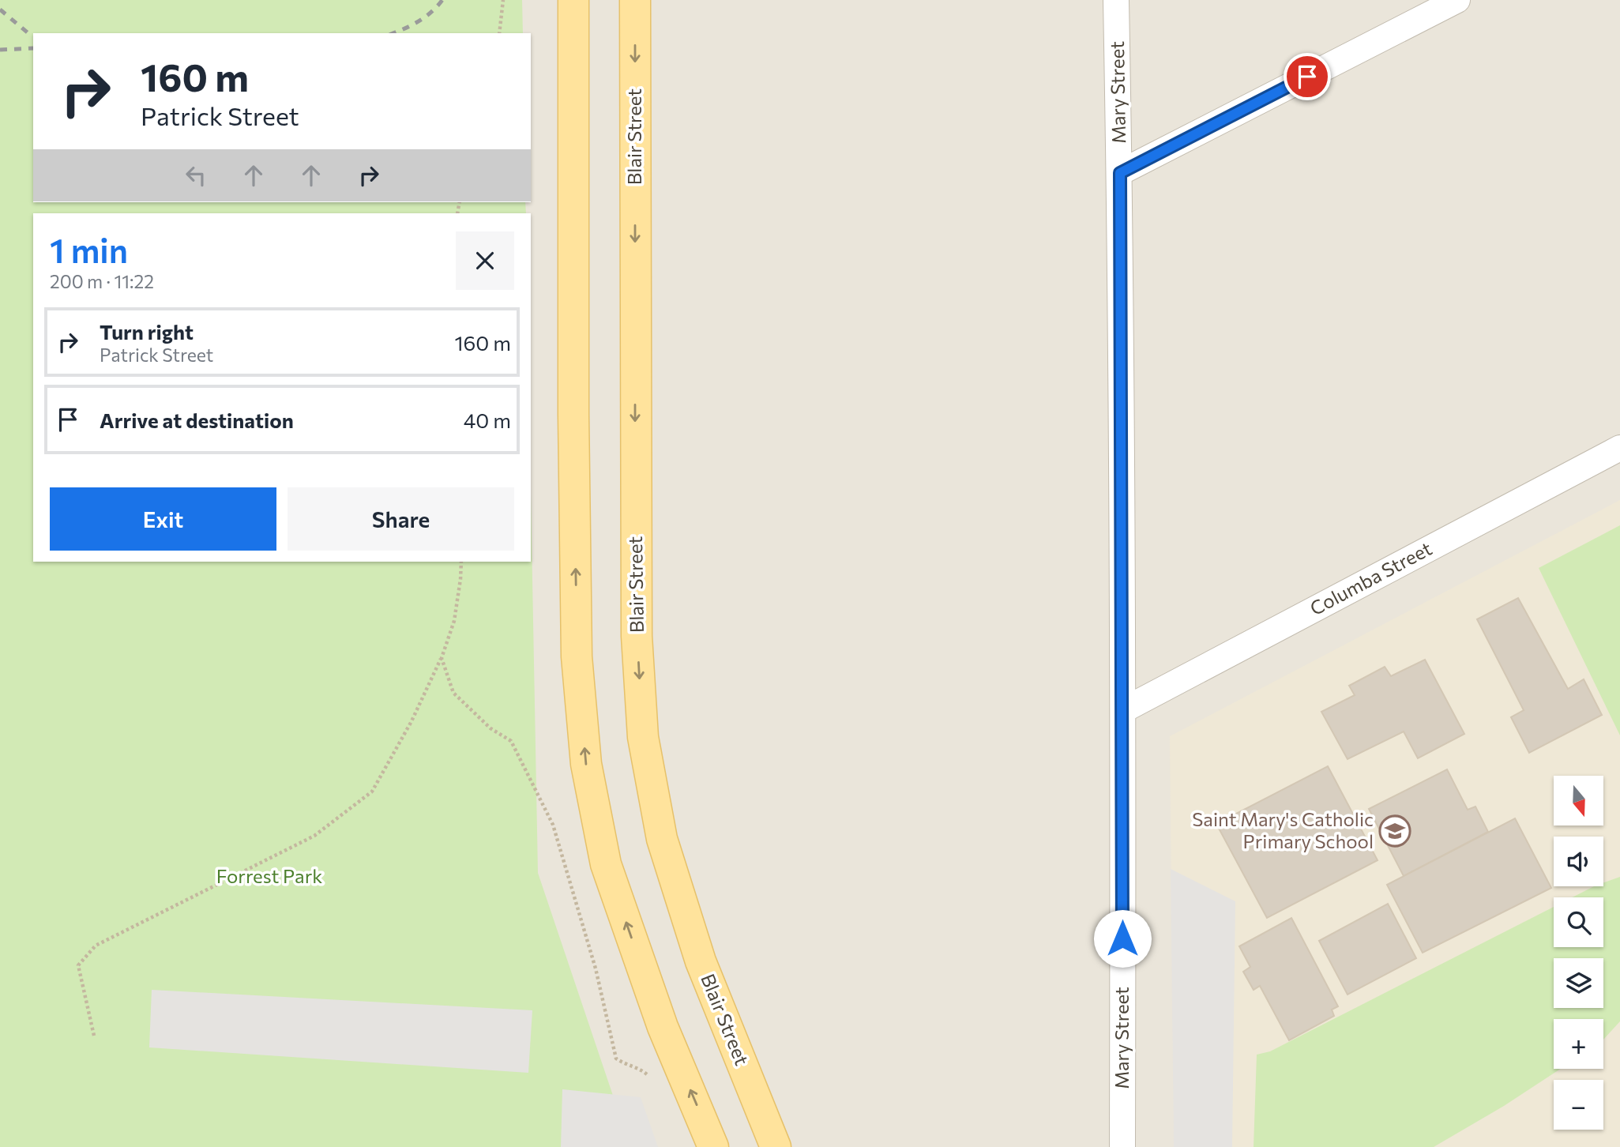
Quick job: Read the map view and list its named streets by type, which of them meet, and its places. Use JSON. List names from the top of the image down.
{
  "streets": {
    "main road": ["Blair Street"],
    "street": ["Mary Street", "Columba Street"]
  },
  "crossings": [
    ["Mary Street", "Columba Street"]
  ],
  "parks": ["Forrest Park"],
  "places": {
    "school or university": ["Saint Mary's Catholic Primary School"]
  },
  "north": "bottom",
  "page": {
    "turn": ["160 m", "Patrick Street"],
    "heading": ["1 min", "200 m · 11:22"],
    "list": [
      {
        "name": "Turn right",
        "note": "Patrick Street",
        "value": "160 m"
      },
      {
        "name": "Arrive at destination",
        "value": "40 m"
      }
    ],
    "buttons": ["Exit", "Share"],
    "map_buttons": ["+", "−"]
  }
}
